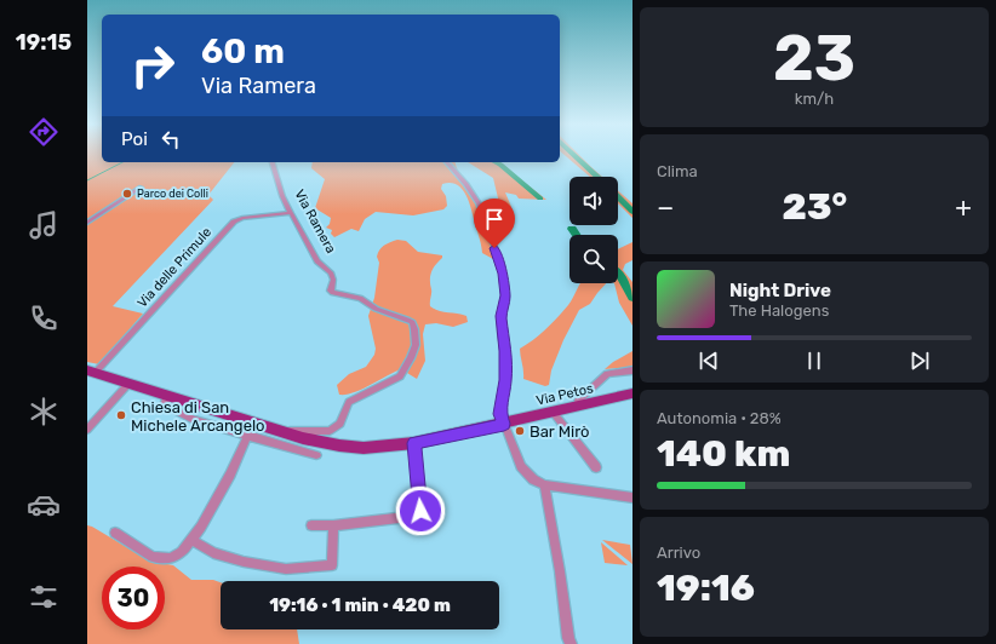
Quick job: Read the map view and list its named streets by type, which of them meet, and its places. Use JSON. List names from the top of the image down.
{
  "streets": {
    "main road": ["Via Ramera", "Via Petos"],
    "street": ["Via delle Primule"]
  },
  "crossings": [
    ["Via Ramera", "Via delle Primule"],
    ["Via Ramera", "Via Petos"]
  ],
  "places": ["Parco dei Colli", "Chiesa di San Michele Arcangelo", "Bar Mirò"],
  "page": {
    "tabs": "19:15",
    "tile": [
      ["23", "km/h"],
      "Clima",
      ["Autonomia · 28%", "140 km"],
      ["Arrivo", "19:16"]
    ],
    "turn": ["60 m", "Via Ramera"],
    "then": "Poi",
    "heat": ["−", "23°", "+"],
    "song": ["Night Drive", "The Halogens"],
    "limit": "30",
    "trip": "19:16 · 1 min · 420 m"
  }
}
